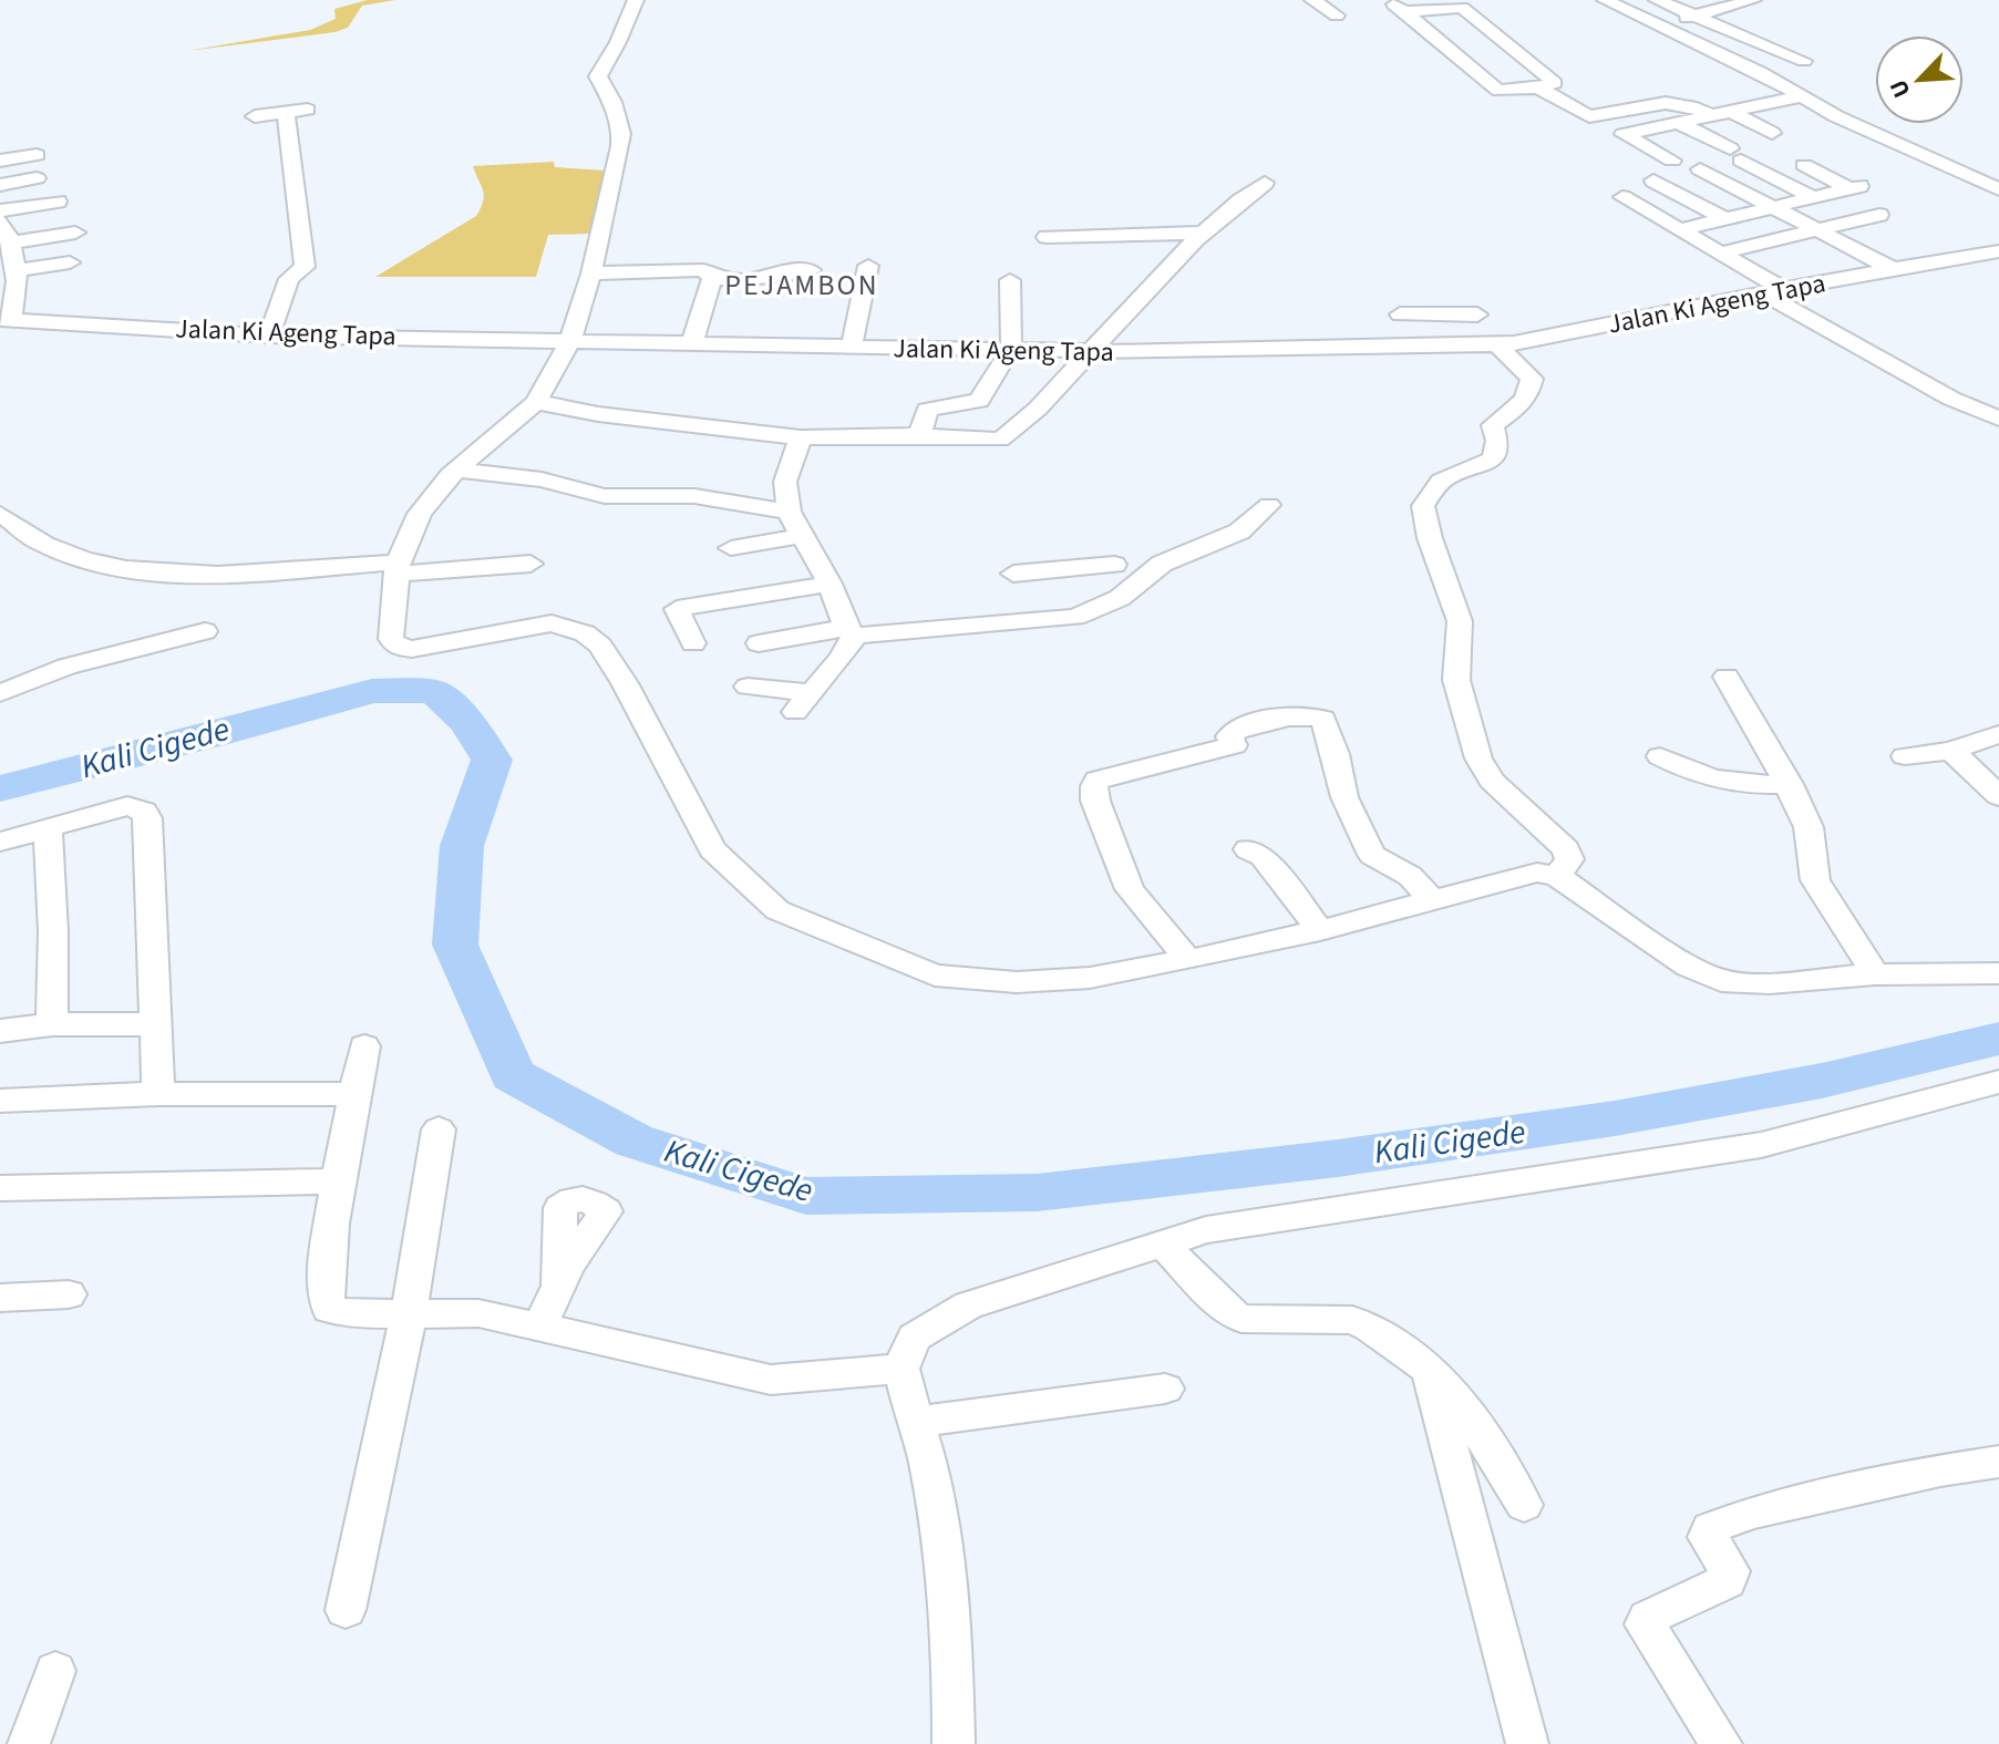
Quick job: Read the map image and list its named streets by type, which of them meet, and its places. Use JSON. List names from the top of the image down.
{
  "streets": {
    "street": ["Jalan Ki Ageng Tapa"]
  },
  "districts": ["PEJAMBON"],
  "water": ["Kali Cigede"],
  "north": "bottom left"
}
